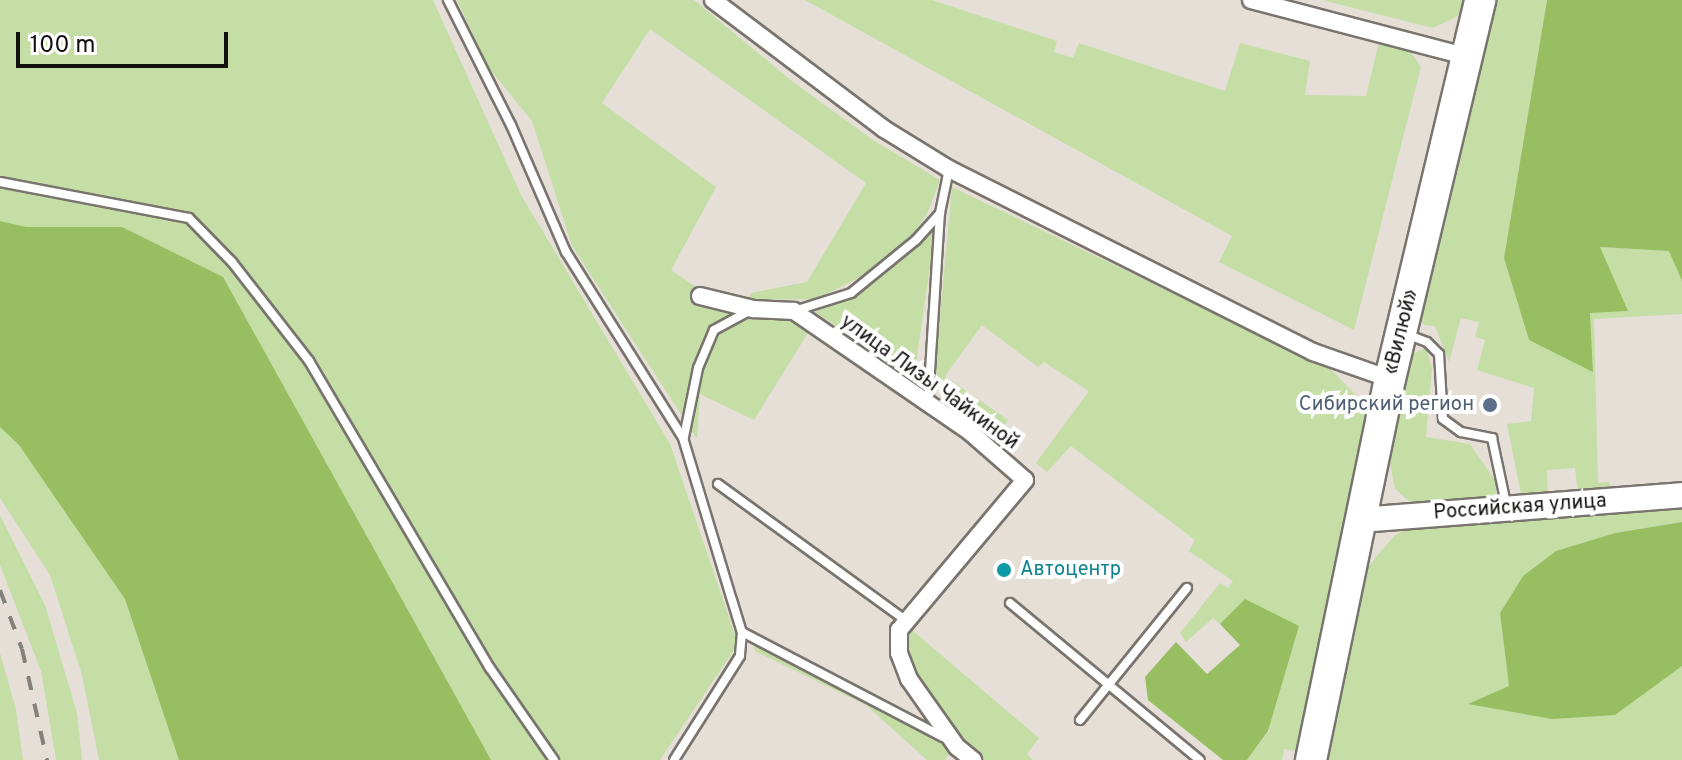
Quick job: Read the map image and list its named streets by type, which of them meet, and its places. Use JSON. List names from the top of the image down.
{
  "streets": {
    "highway": ["«Вилюй»"],
    "street": ["улица Лизы Чайкиной", "Российская улица"]
  },
  "crossings": [
    ["«Вилюй»", "Российская улица"]
  ],
  "places": ["Сибирский регион", "Автоцентр"],
  "scale_bar": "100 m"
}
